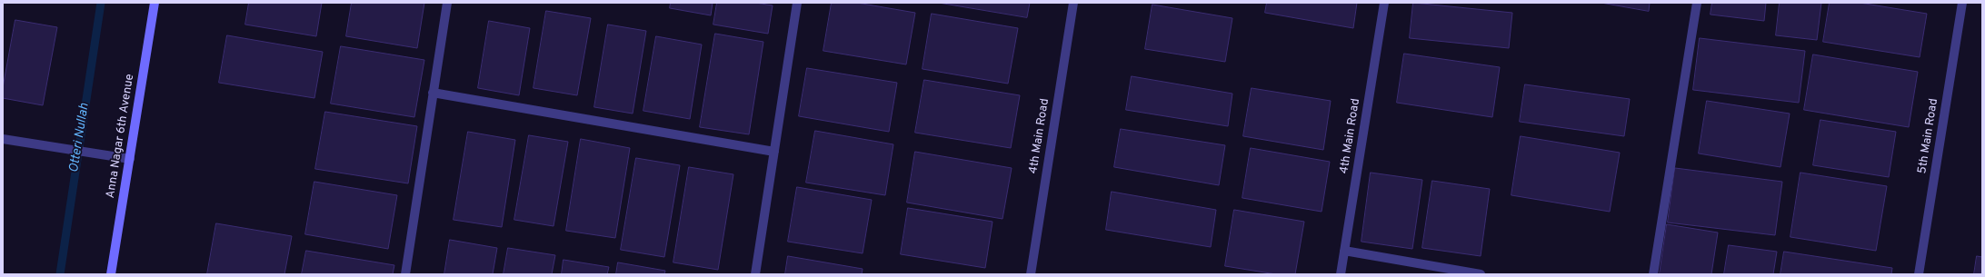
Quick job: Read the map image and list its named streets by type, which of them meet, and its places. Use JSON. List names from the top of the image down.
{
  "streets": {
    "street": ["Anna Nagar 6th Avenue", "4th Main Road", "5th Main Road"]
  },
  "water": ["Otteri Nullah"]
}
